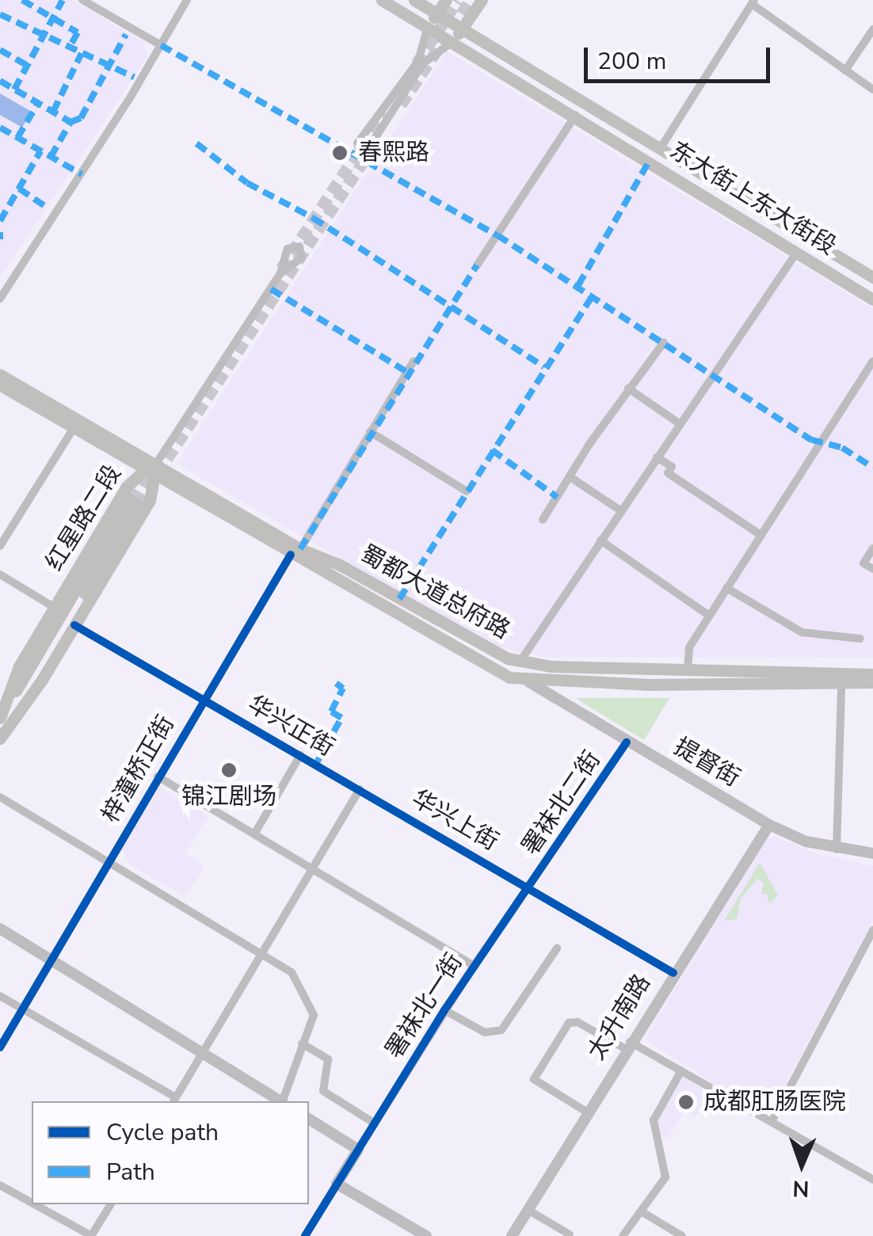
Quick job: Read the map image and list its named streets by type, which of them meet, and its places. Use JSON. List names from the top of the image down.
{
  "streets": {
    "main road": [
      "东大街上东大街段",
      "红星路二段",
      "蜀都大道总府路",
      "提督街",
      "太升南路"
    ],
    "street": [
      "华兴正街",
      "梓潼桥正街",
      "署袜北二街",
      "华兴上街",
      "署袜北一街"
    ]
  },
  "crossings": [
    ["红星路二段", "蜀都大道总府路"],
    ["红星路二段", "华兴正街"],
    ["蜀都大道总府路", "提督街"],
    ["蜀都大道总府路", "梓潼桥正街"],
    ["华兴正街", "梓潼桥正街"],
    ["华兴正街", "华兴上街"],
    ["提督街", "署袜北二街"],
    ["提督街", "太升南路"],
    ["署袜北二街", "华兴上街"],
    ["署袜北二街", "署袜北一街"],
    ["华兴上街", "署袜北一街"],
    ["华兴上街", "太升南路"]
  ],
  "places": ["春熙路", "锦江剧场", "成都肛肠医院"],
  "legend": ["Cycle path", "Path"],
  "scale_bar": "200 m",
  "north": "bottom"
}
